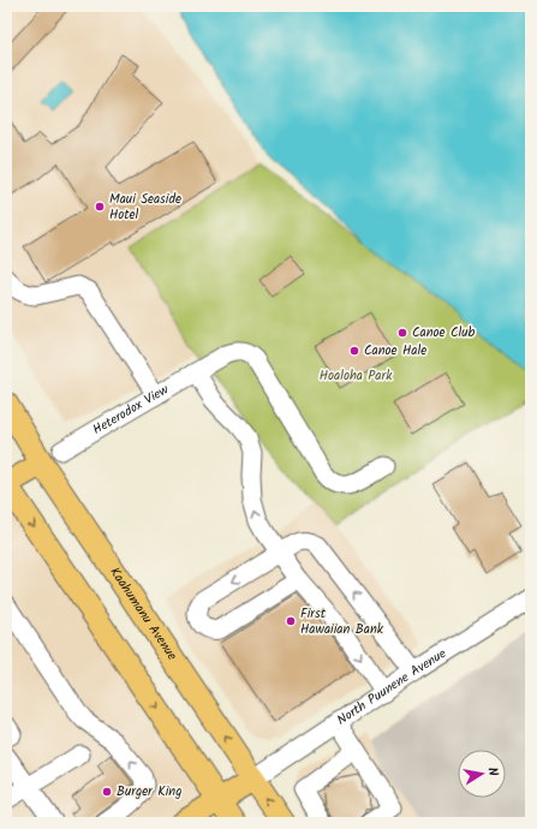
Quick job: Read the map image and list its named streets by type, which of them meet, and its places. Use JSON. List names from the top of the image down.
{
  "streets": {
    "main road": ["Kaahumanu Avenue"],
    "lane": ["Heterodox View", "North Puunene Avenue"]
  },
  "crossings": [
    ["Kaahumanu Avenue", "North Puunene Avenue"]
  ],
  "parks": ["Hoaloha Park"],
  "places": [
    "Maui Seaside Hotel",
    "Canoe Club",
    "Canoe Hale",
    "First Hawaiian Bank",
    "Burger King"
  ],
  "north": "right"
}
